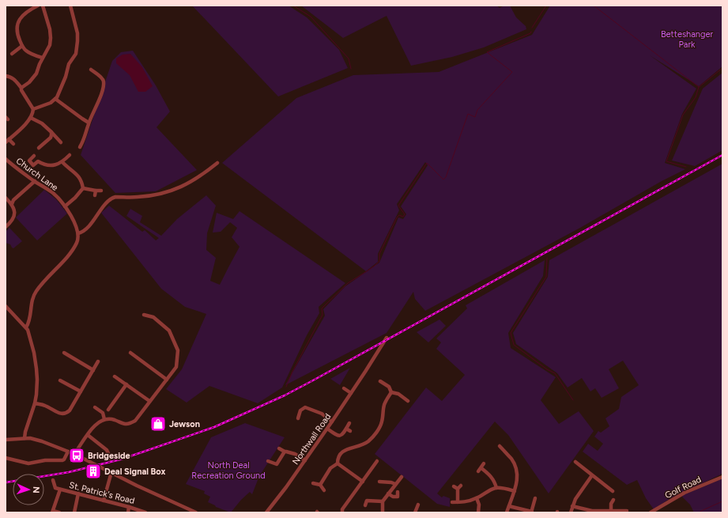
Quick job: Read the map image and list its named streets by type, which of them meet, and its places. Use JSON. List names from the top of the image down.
{
  "streets": {
    "street": [
      "Church Lane",
      "Northwall Road",
      "Golf Road",
      "St. Patrick's Road"
    ]
  },
  "parks": ["Betteshanger Park", "North Deal Recreation Ground"],
  "places": {
    "shop": ["Jewson"],
    "bus stop": ["Bridgeside"],
    "building": ["Deal Signal Box"]
  },
  "north": "right"
}
